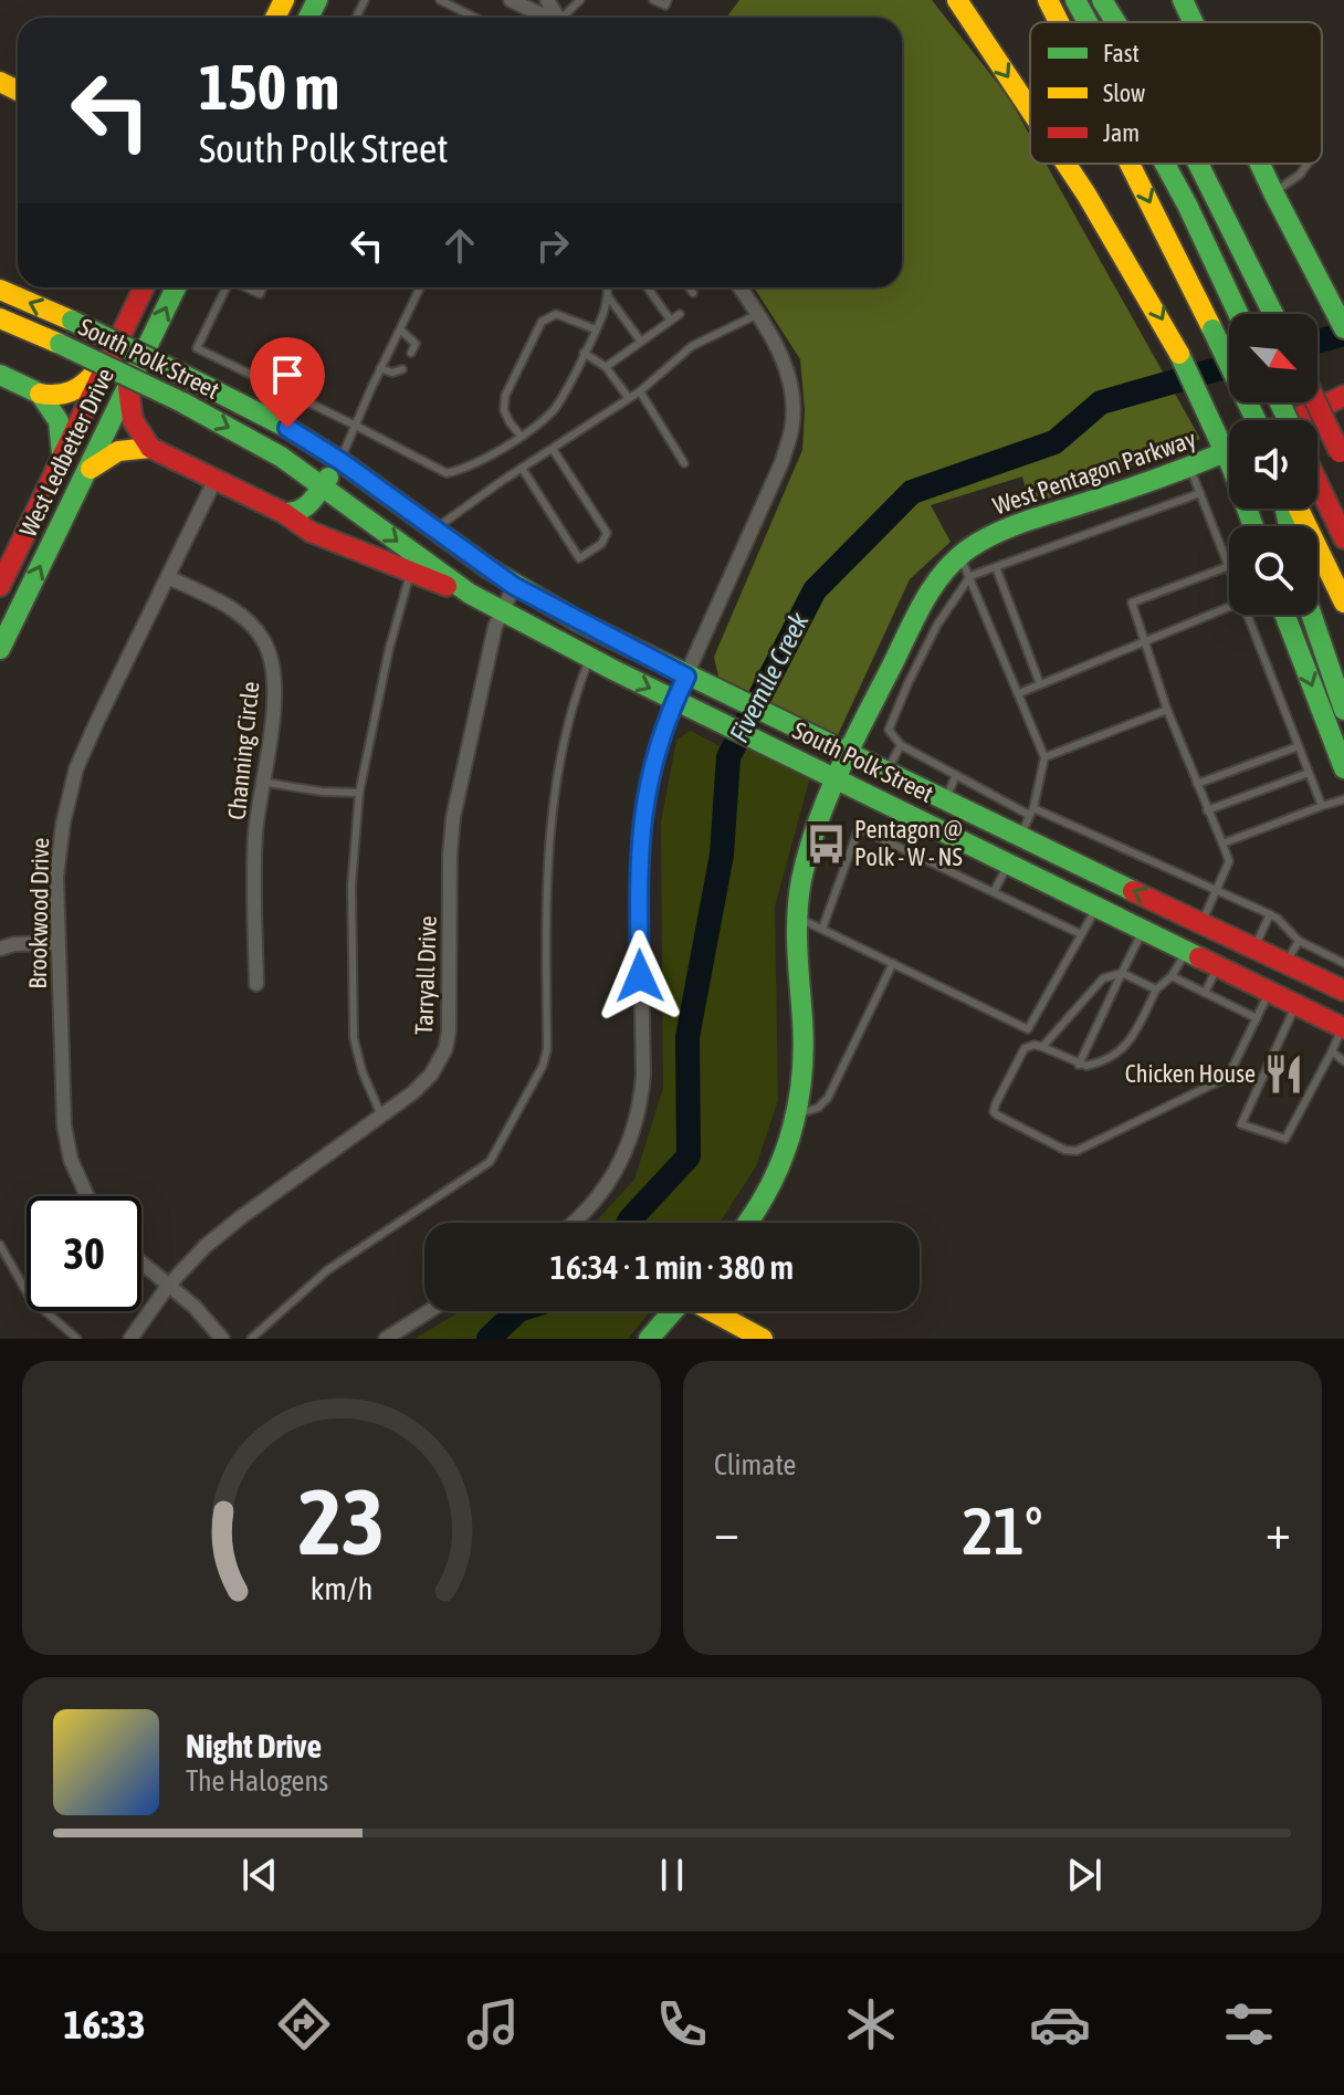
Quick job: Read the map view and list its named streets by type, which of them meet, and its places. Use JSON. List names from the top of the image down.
{
  "streets": {
    "main road": ["South Polk Street", "West Ledbetter Drive", "West Pentagon Parkway"],
    "street": ["Channing Circle", "Brookwood Drive", "Tarryall Drive"]
  },
  "crossings": [
    ["South Polk Street", "West Pentagon Parkway"],
    ["South Polk Street", "Tarryall Drive"],
    ["Channing Circle", "Brookwood Drive"]
  ],
  "water": ["Fivemile Creek"],
  "places": {
    "bus stop": ["Pentagon @ Polk - W - NS"],
    "restaurant": ["Chicken House"]
  },
  "legend": ["Fast", "Slow", "Jam"],
  "north": "bottom right",
  "page": {
    "turn": ["150 m", "South Polk Street"],
    "limit": "30",
    "trip": "16:34 · 1 min · 380 m",
    "tile": "Climate",
    "heat": ["−", "21°", "+"],
    "song": ["Night Drive", "The Halogens"],
    "tabs": "16:33",
    "gauge": ["23", "km/h"]
  }
}
